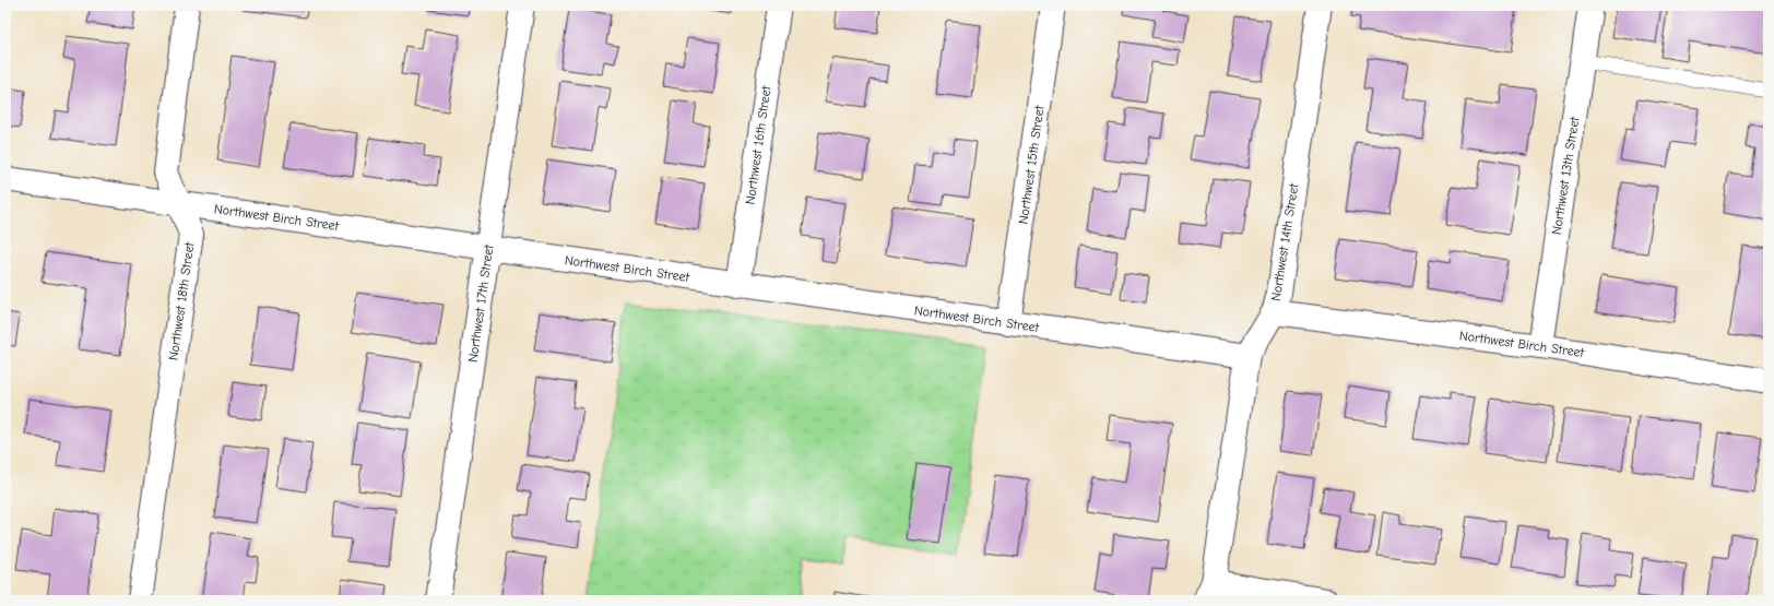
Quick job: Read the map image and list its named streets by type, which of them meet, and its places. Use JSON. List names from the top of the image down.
{
  "streets": {
    "street": [
      "Northwest 16th Street",
      "Northwest 15th Street",
      "Northwest 13th Street",
      "Northwest Birch Street",
      "Northwest 14th Street",
      "Northwest 18th Street",
      "Northwest 17th Street"
    ]
  },
  "crossings": [
    ["Northwest 16th Street", "Northwest Birch Street"],
    ["Northwest 15th Street", "Northwest Birch Street"],
    ["Northwest 13th Street", "Northwest Birch Street"],
    ["Northwest Birch Street", "Northwest 14th Street"],
    ["Northwest Birch Street", "Northwest 18th Street"],
    ["Northwest Birch Street", "Northwest 17th Street"]
  ]
}
